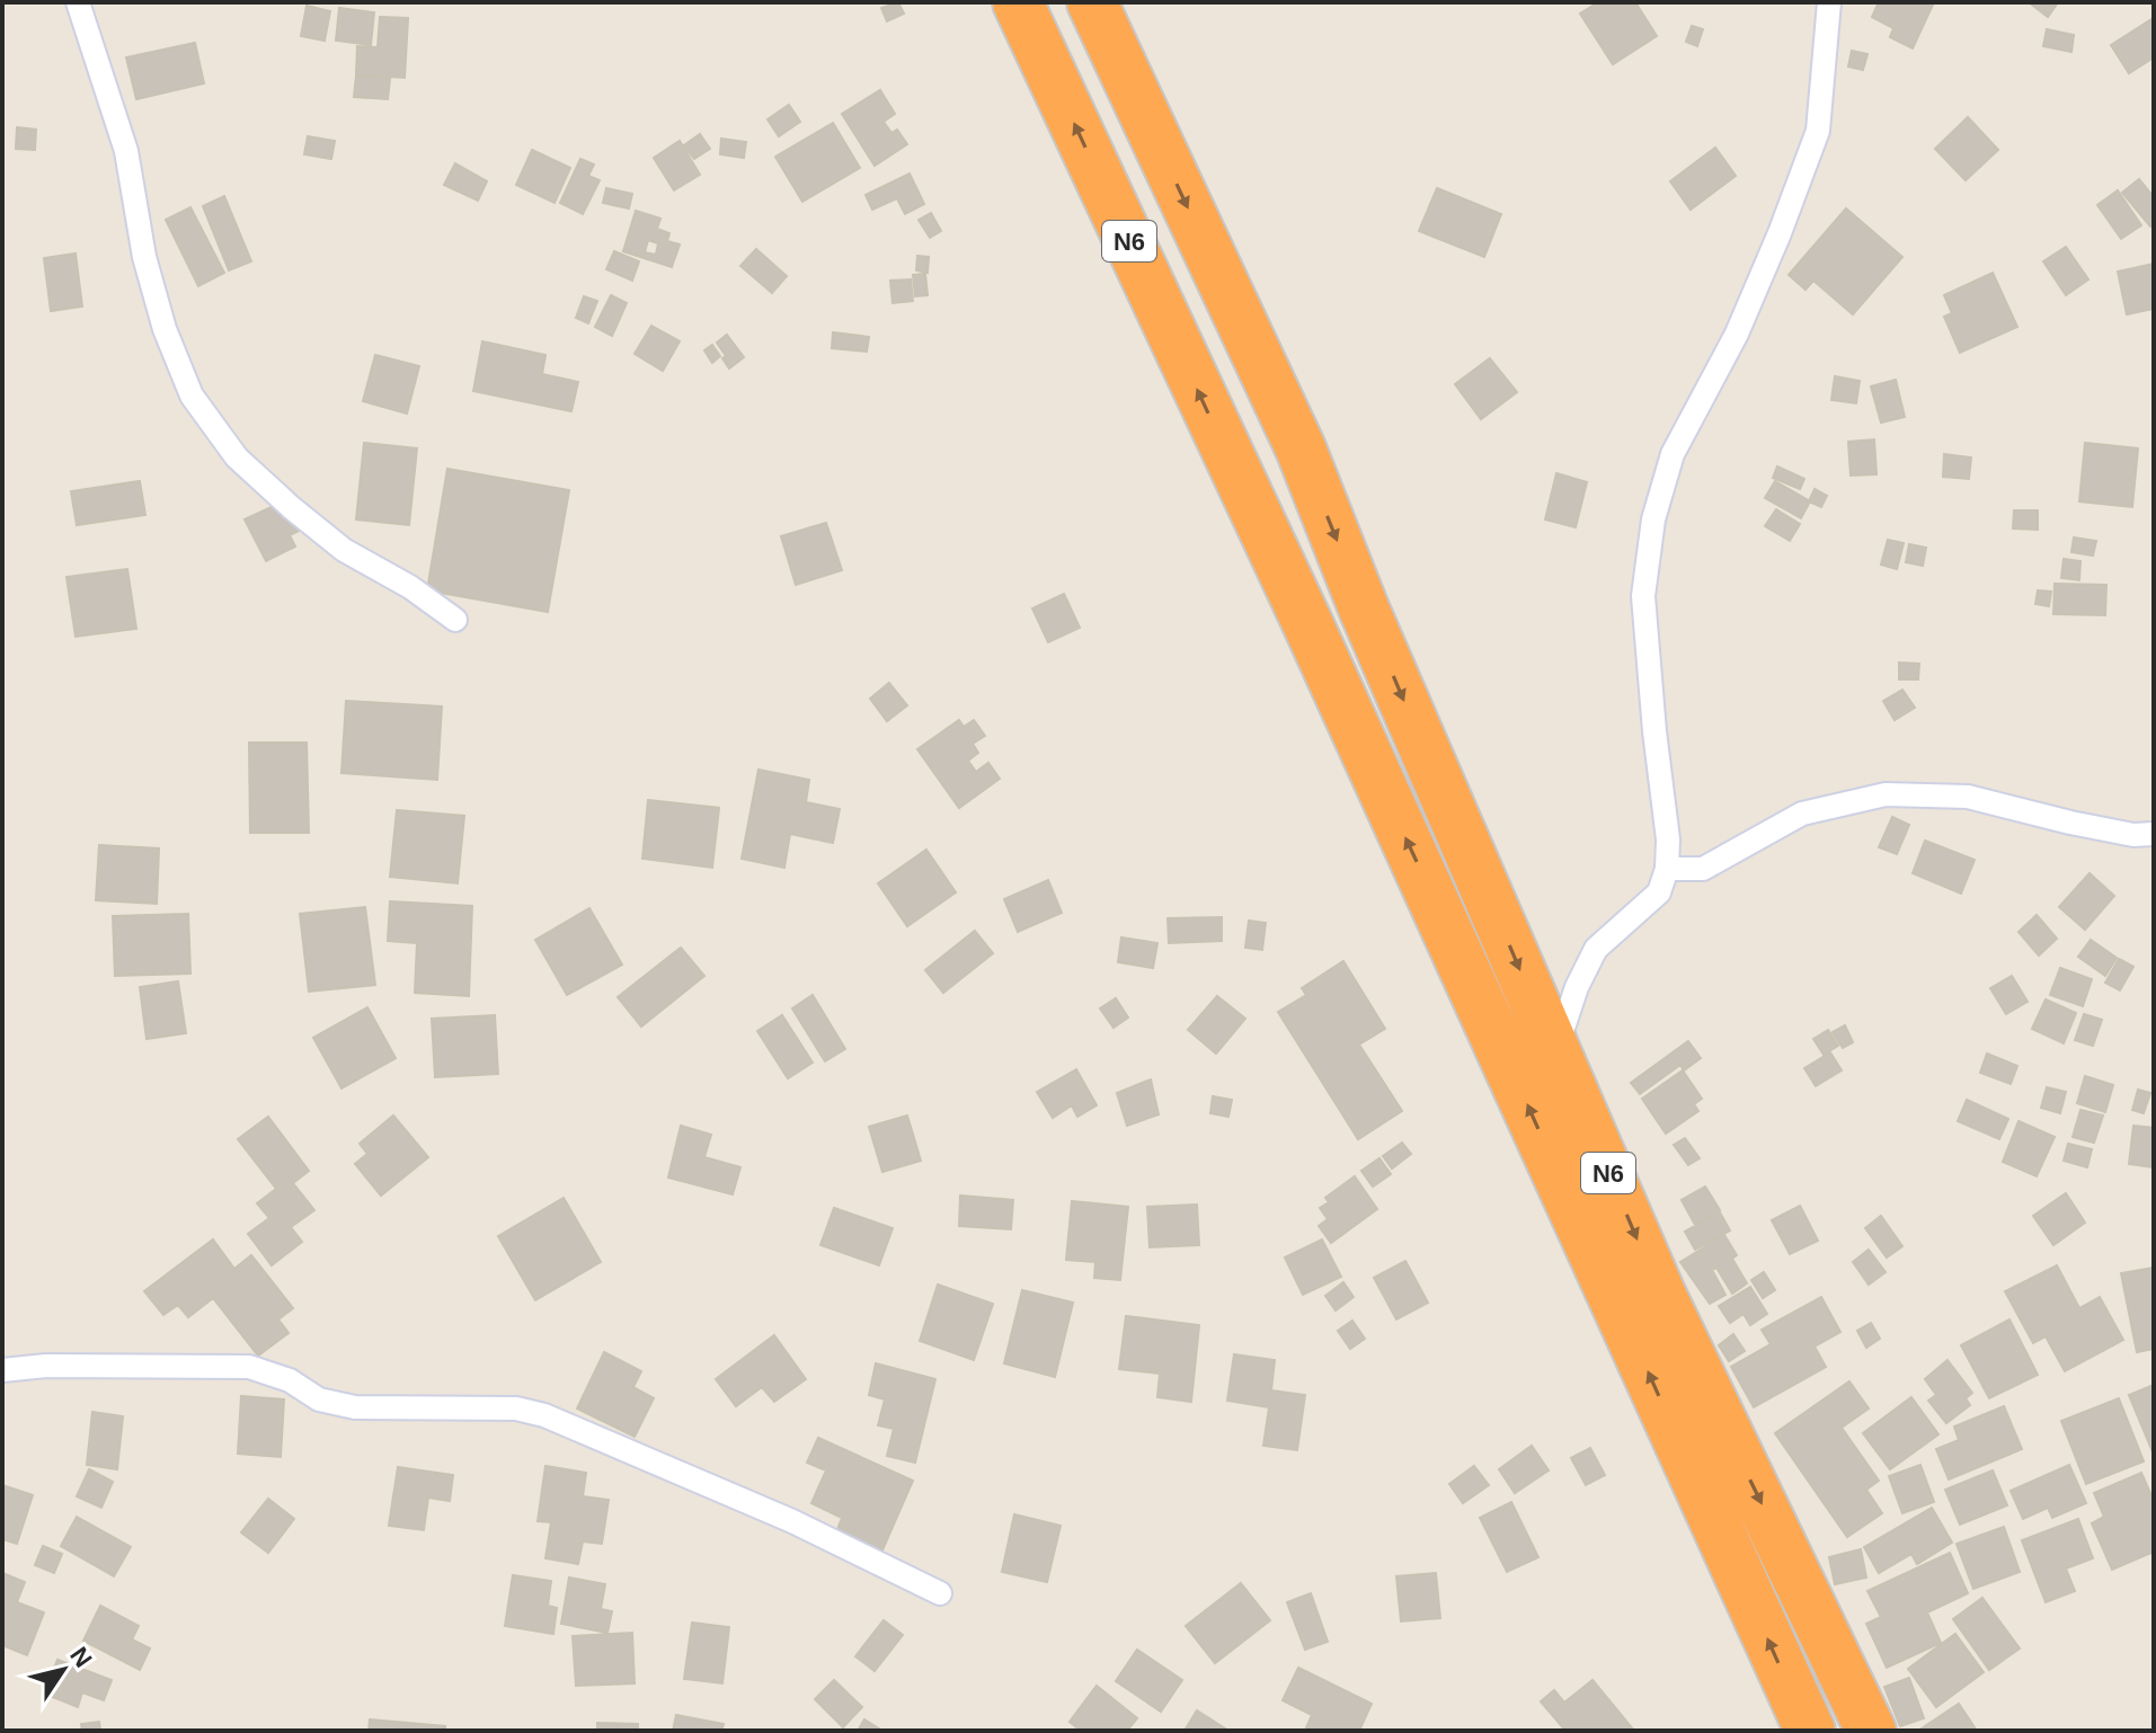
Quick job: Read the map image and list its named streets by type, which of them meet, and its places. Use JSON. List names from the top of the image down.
{
  "streets": {
    "highway": ["N6"]
  },
  "north": "top right"
}
